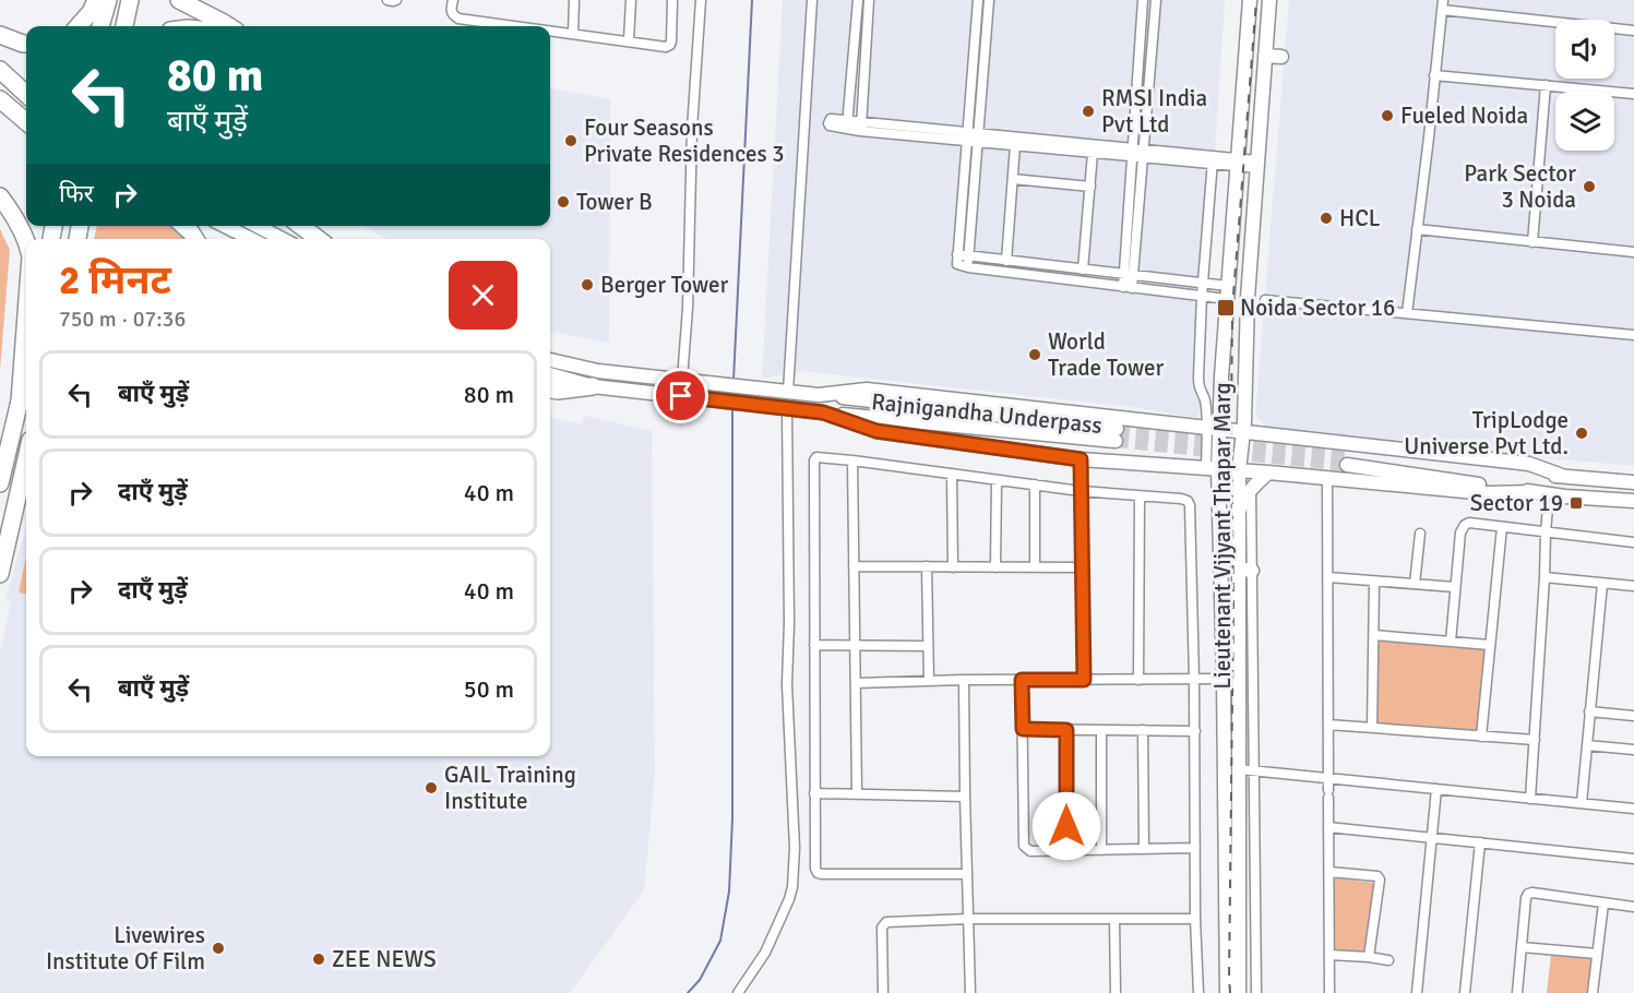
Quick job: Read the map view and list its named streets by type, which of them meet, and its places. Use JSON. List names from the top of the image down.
{
  "streets": {
    "main road": ["Rajnigandha Underpass", "Lieutenant Vijyant Thapar Marg"]
  },
  "places": {
    "other": [
      "RMSI India Pvt Ltd",
      "Fueled Noida",
      "Four Seasons Private Residences 3",
      "Park Sector 3 Noida",
      "Tower B",
      "HCL",
      "Berger Tower",
      "World Trade Tower",
      "TripLodge Universe Pvt Ltd.",
      "GAIL Training Institute",
      "Livewires Institute Of Film",
      "ZEE NEWS"
    ],
    "transit": ["Noida Sector 16", "Sector 19"]
  },
  "page": {
    "turn": ["80 m", "बाएँ मुड़ें"],
    "then": "फिर",
    "heading": ["2 मिनट", "750 m · 07:36"],
    "list": [
      {
        "name": "बाएँ मुड़ें",
        "value": "80 m"
      },
      {
        "name": "दाएँ मुड़ें",
        "value": "40 m"
      },
      {
        "name": "दाएँ मुड़ें",
        "value": "40 m"
      },
      {
        "name": "बाएँ मुड़ें",
        "value": "50 m"
      }
    ]
  }
}
